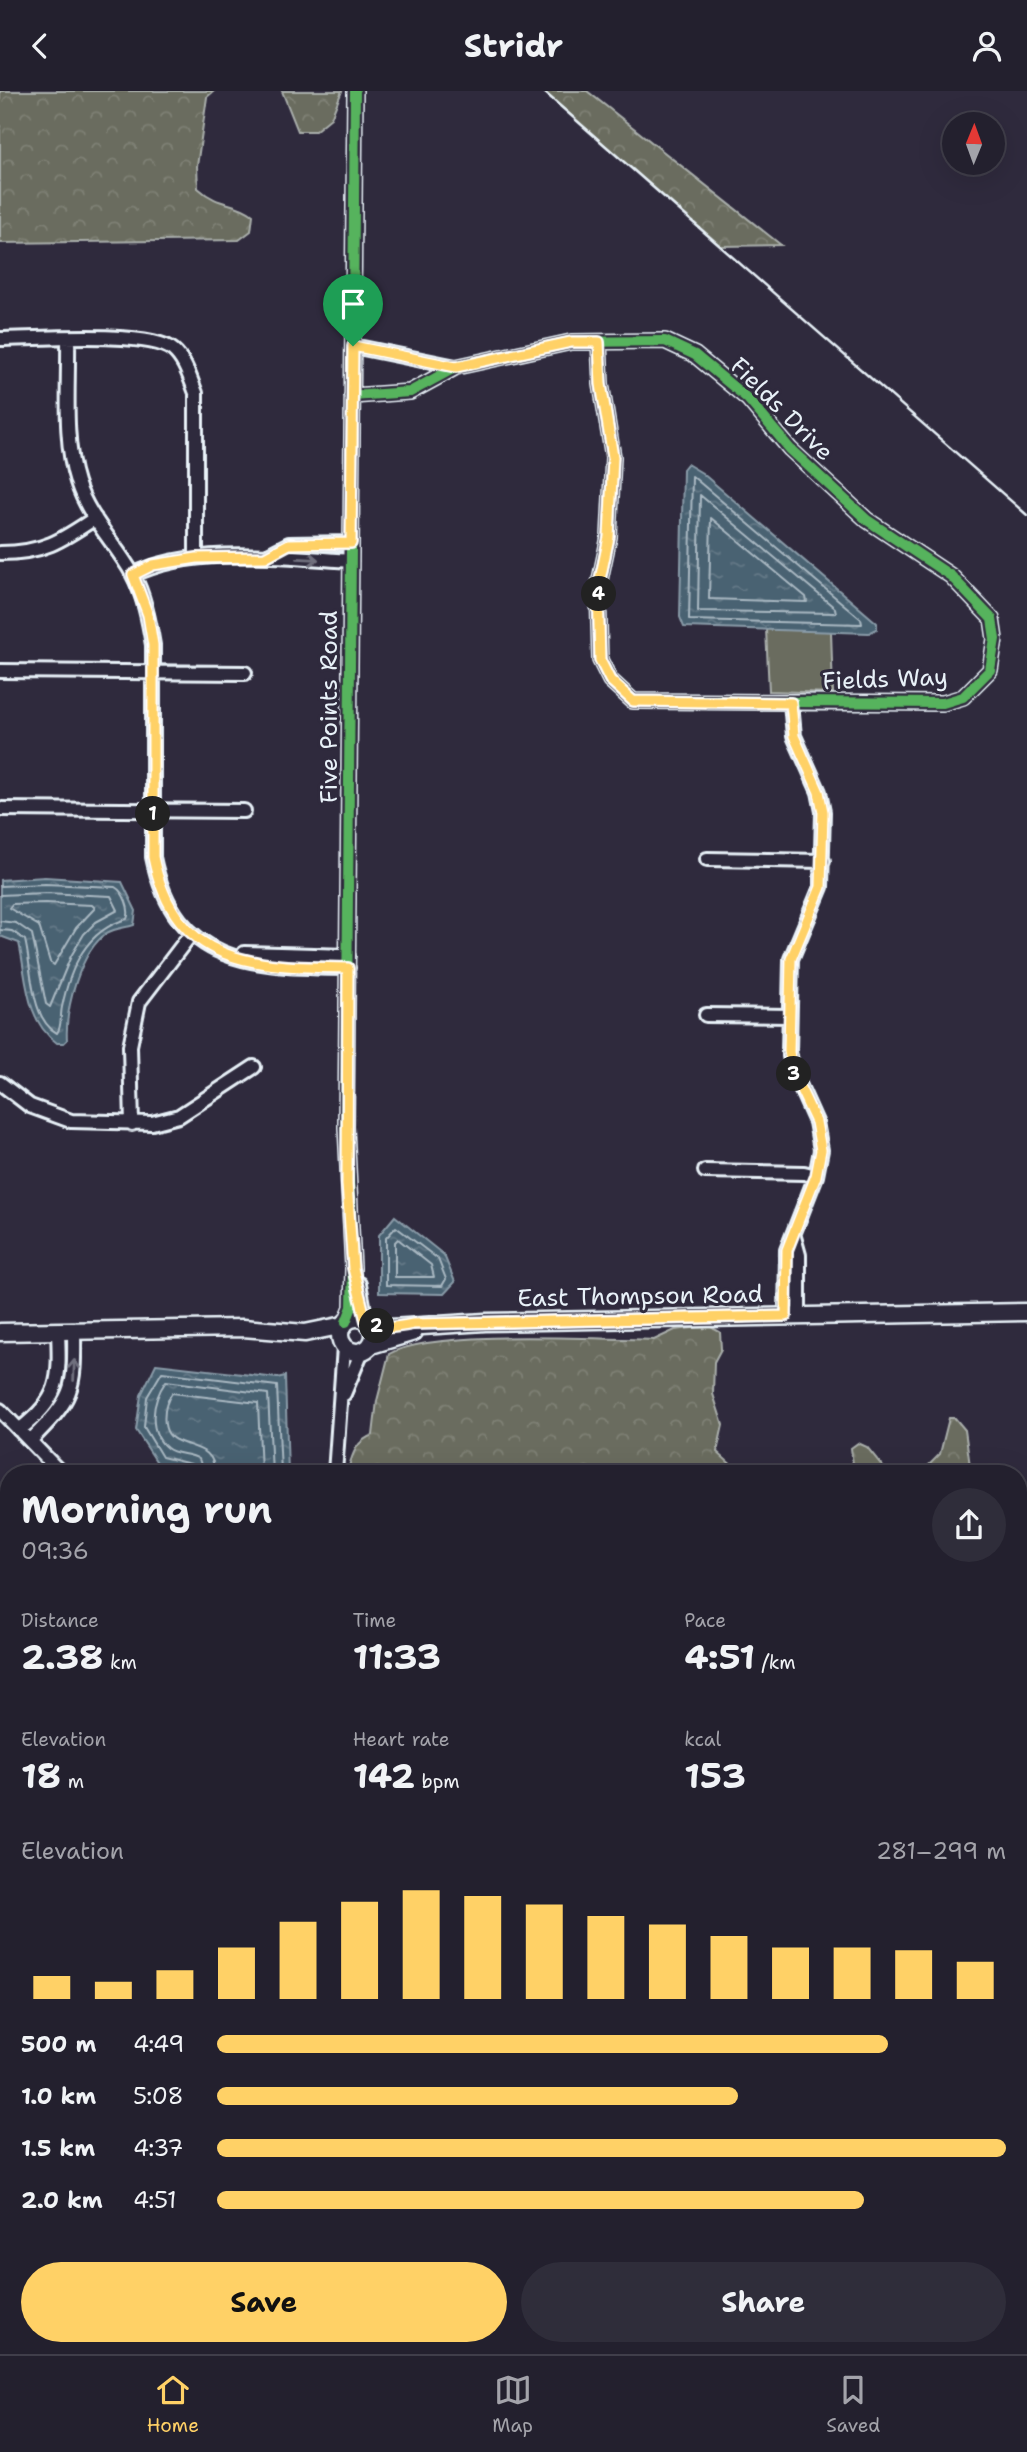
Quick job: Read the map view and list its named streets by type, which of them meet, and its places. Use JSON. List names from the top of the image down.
{
  "streets": {
    "main road": ["East Thompson Road"],
    "street": ["Fields Drive", "Fields Way", "Five Points Road"]
  },
  "crossings": [
    ["Fields Drive", "Fields Way"],
    ["Fields Drive", "Five Points Road"],
    ["Five Points Road", "East Thompson Road"]
  ],
  "north": "top",
  "page": {
    "header": "Stridr",
    "pins": [
      "4",
      "1",
      "3",
      "2"
    ],
    "heading": ["Morning run", "09:36"],
    "stats": [
      ["Distance", "2.38 km"],
      ["Time", "11:33"],
      ["Pace", "4:51 /km"],
      ["Elevation", "18 m"],
      ["Heart rate", "142 bpm"],
      ["kcal", "153"]
    ],
    "chart": ["Elevation", "281–299 m"],
    "list": [
      {
        "name": "500 m",
        "note": "4:49"
      },
      {
        "name": "1.0 km",
        "note": "5:08"
      },
      {
        "name": "1.5 km",
        "note": "4:37"
      },
      {
        "name": "2.0 km",
        "note": "4:51"
      }
    ],
    "buttons": ["Save", "Share"],
    "tabs": ["Home", "Map", "Saved"]
  }
}
